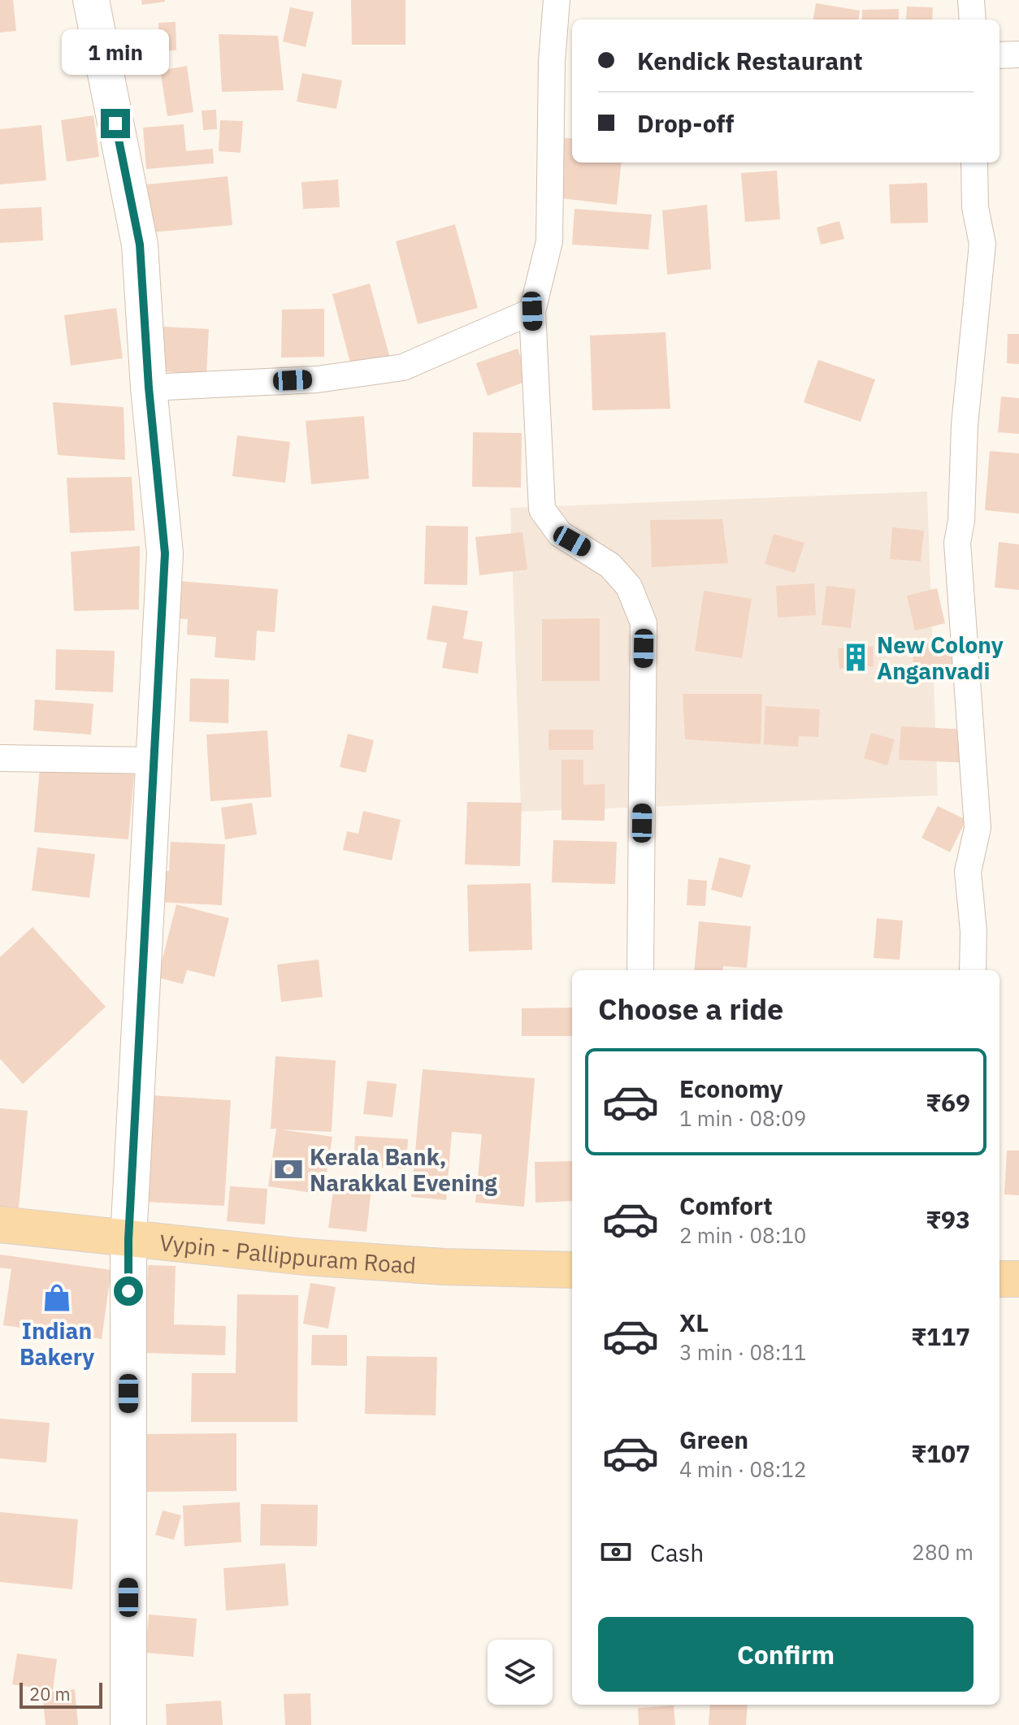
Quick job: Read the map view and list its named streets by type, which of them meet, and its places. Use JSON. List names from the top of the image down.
{
  "streets": {
    "main road": ["Vypin - Pallippuram Road"]
  },
  "places": {
    "building": ["New Colony Anganvadi"],
    "bank": ["Kerala Bank, Narakkal Evening"],
    "shop": ["Indian Bakery"]
  },
  "scale_bar": "20 m",
  "page": {
    "banner": ["Kendick Restaurant", "Drop-off"],
    "bubble": "1 min",
    "heading": "Choose a ride",
    "list": [
      {
        "name": "Economy",
        "note": "1 min · 08:09",
        "value": "₹69"
      },
      {
        "name": "Comfort",
        "note": "2 min · 08:10",
        "value": "₹93"
      },
      {
        "name": "XL",
        "note": "3 min · 08:11",
        "value": "₹117"
      },
      {
        "name": "Green",
        "note": "4 min · 08:12",
        "value": "₹107"
      }
    ],
    "pay": ["Cash", "280 m"],
    "buttons": "Confirm",
    "scale": "20 m"
  }
}
